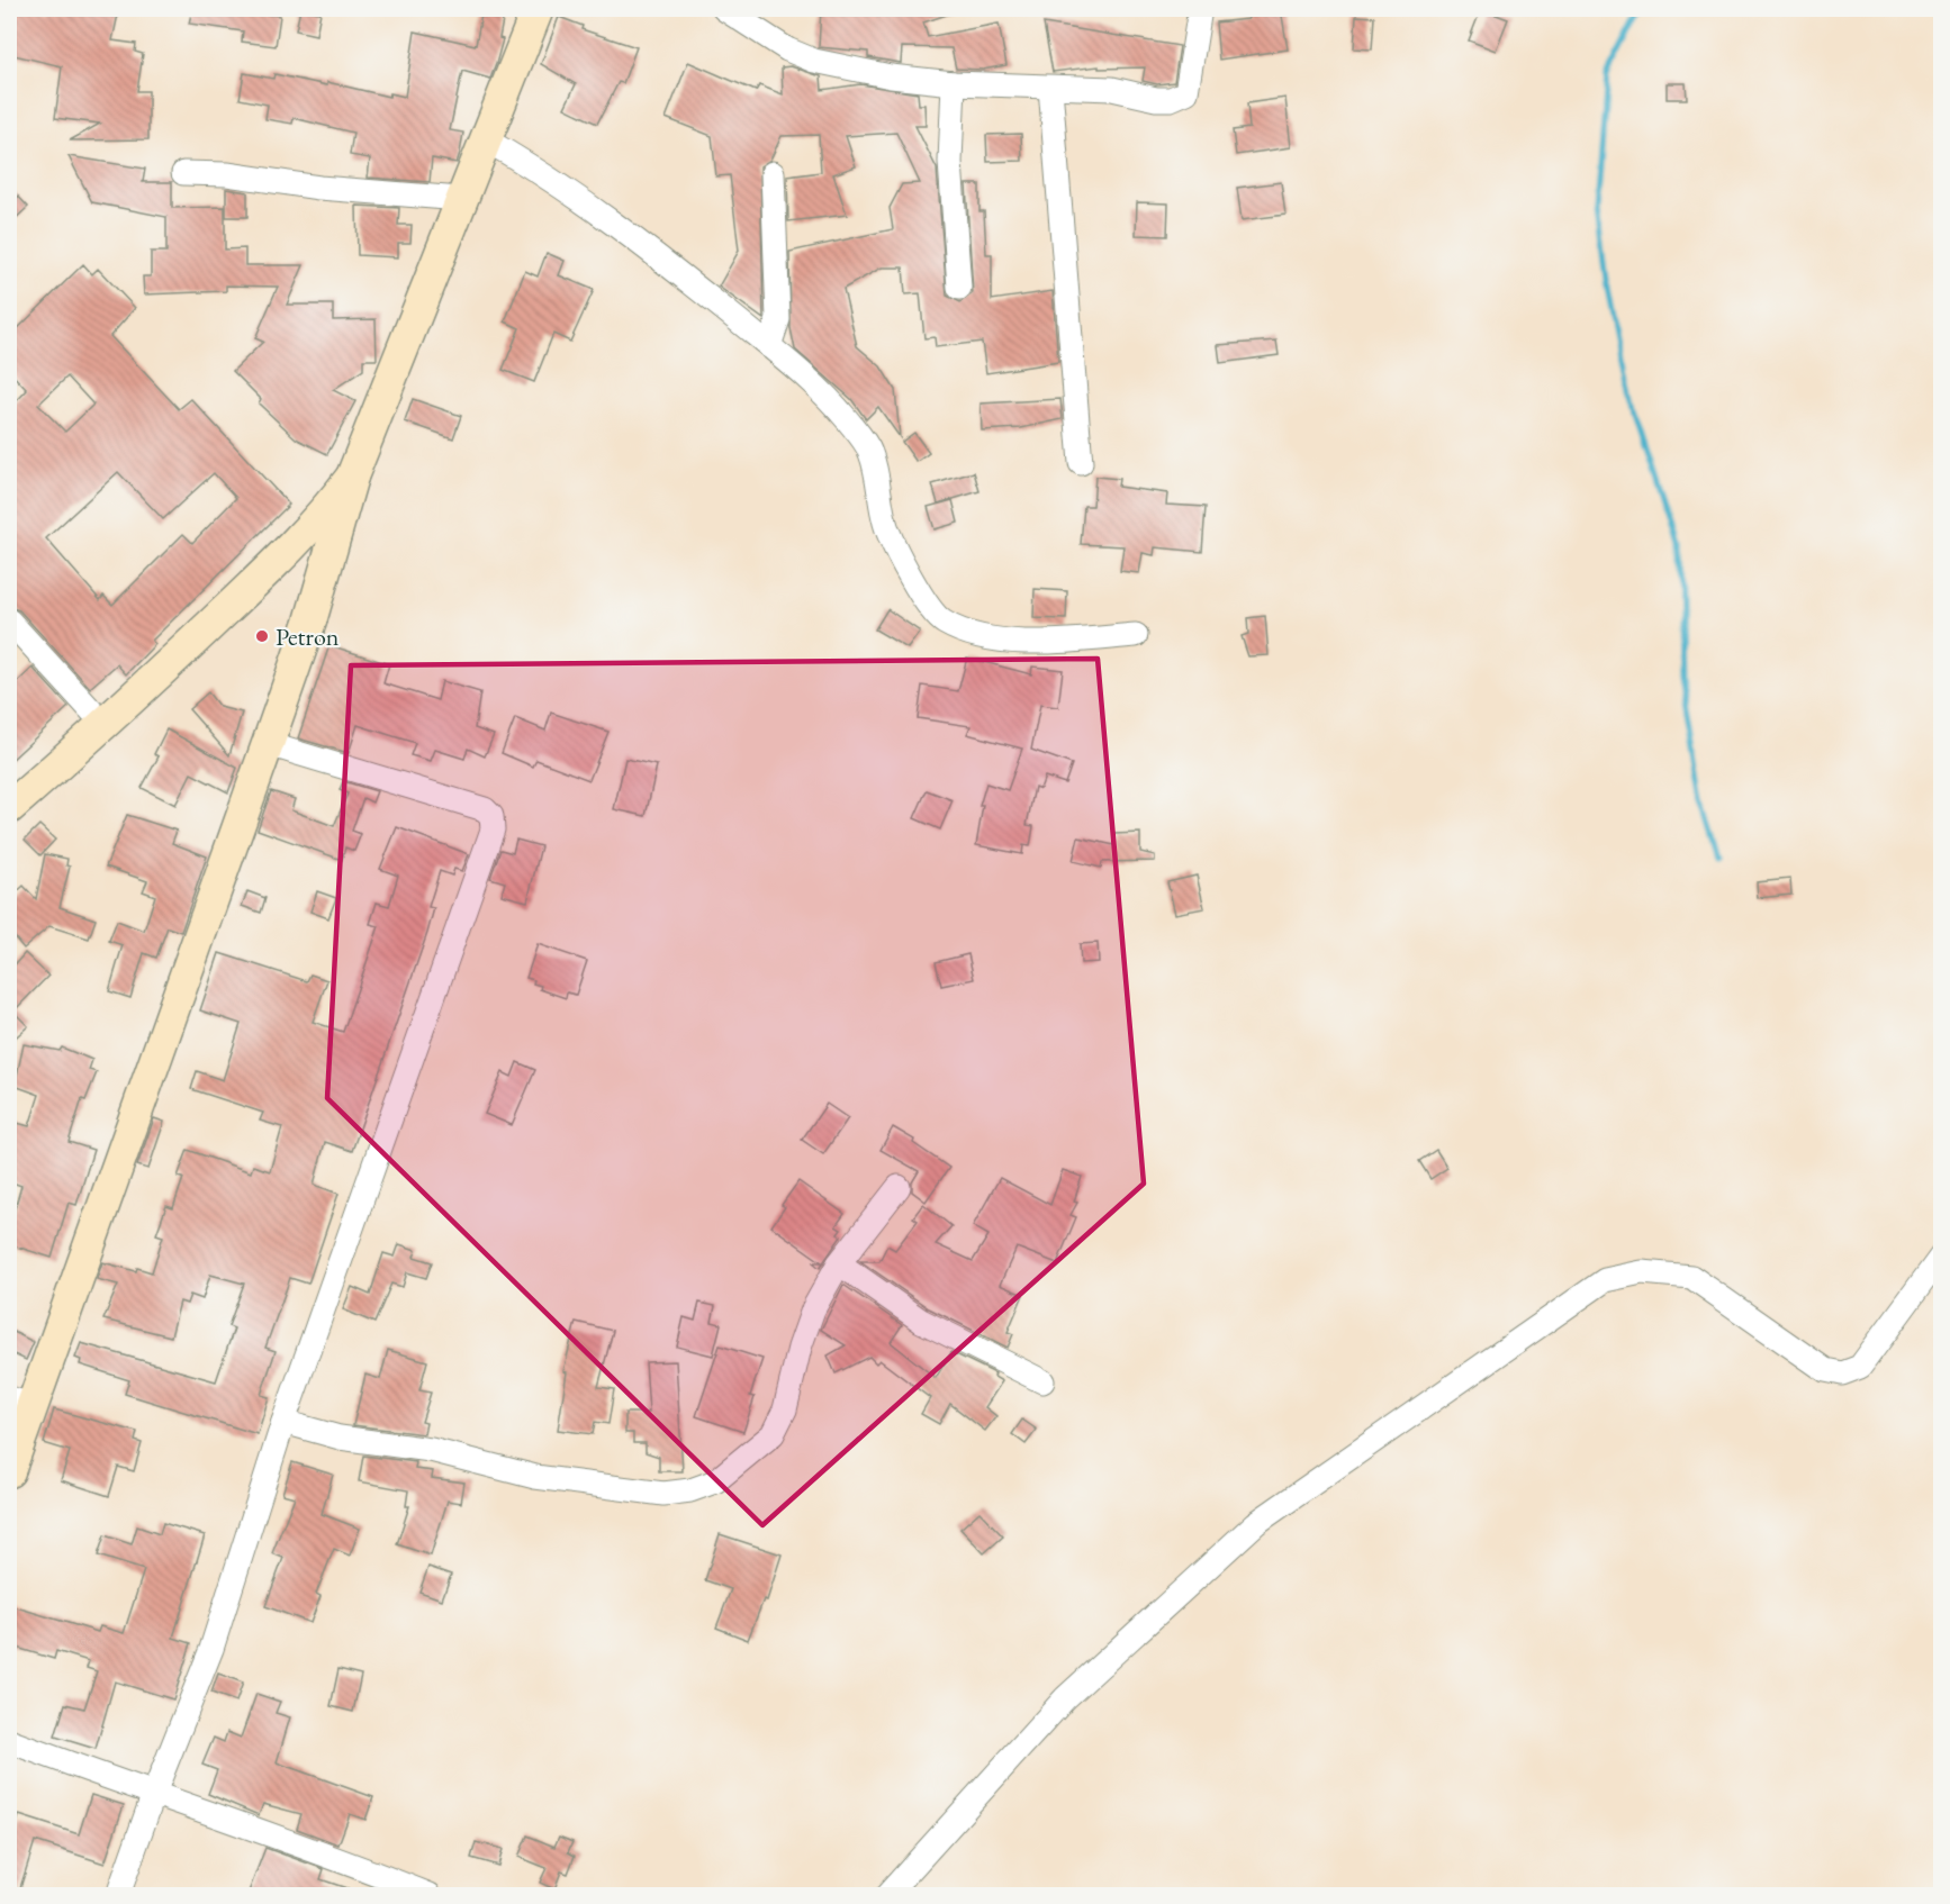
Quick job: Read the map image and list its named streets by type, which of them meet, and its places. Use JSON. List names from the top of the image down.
{
  "places": ["Petron"]
}
